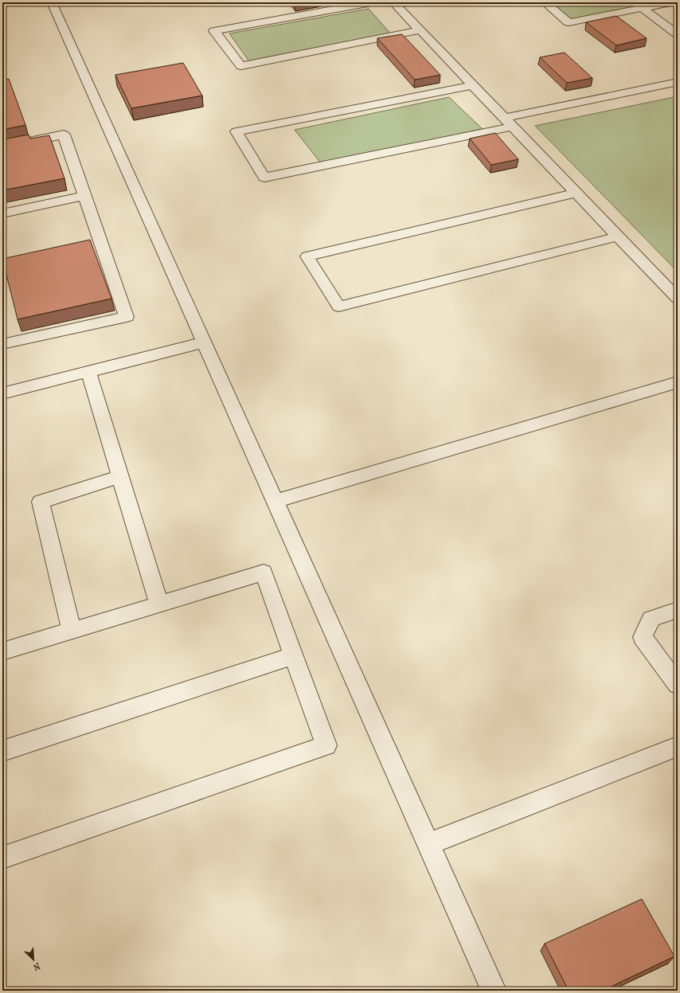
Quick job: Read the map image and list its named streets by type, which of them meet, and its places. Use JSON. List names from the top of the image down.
{
  "north": "bottom right"
}
